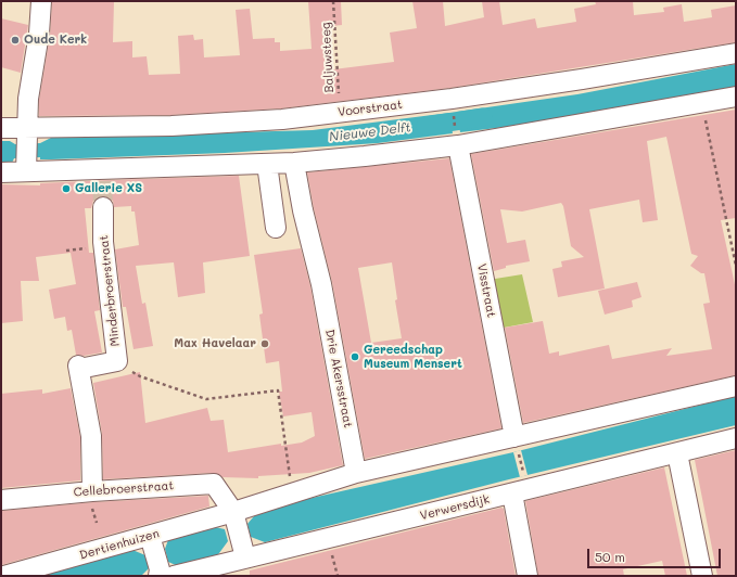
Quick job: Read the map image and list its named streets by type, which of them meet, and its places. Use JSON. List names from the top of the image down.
{
  "streets": {
    "street": [
      "Voorstraat",
      "Minderbroerstraat",
      "Visstraat",
      "Drie Akersstraat",
      "Cellebroerstraat",
      "Verwersdijk",
      "Dertienhuizen"
    ],
    "path": ["Baljuwsteeg"]
  },
  "crossings": [
    ["Baljuwsteeg", "Voorstraat"],
    ["Minderbroerstraat", "Cellebroerstraat"],
    ["Cellebroerstraat", "Dertienhuizen"]
  ],
  "water": ["Nieuwe Delft"],
  "places": [
    "Oude Kerk",
    "Gallerie XS",
    "Max Havelaar",
    "Gereedschap Museum Mensert"
  ],
  "scale_bar": "50 m"
}
